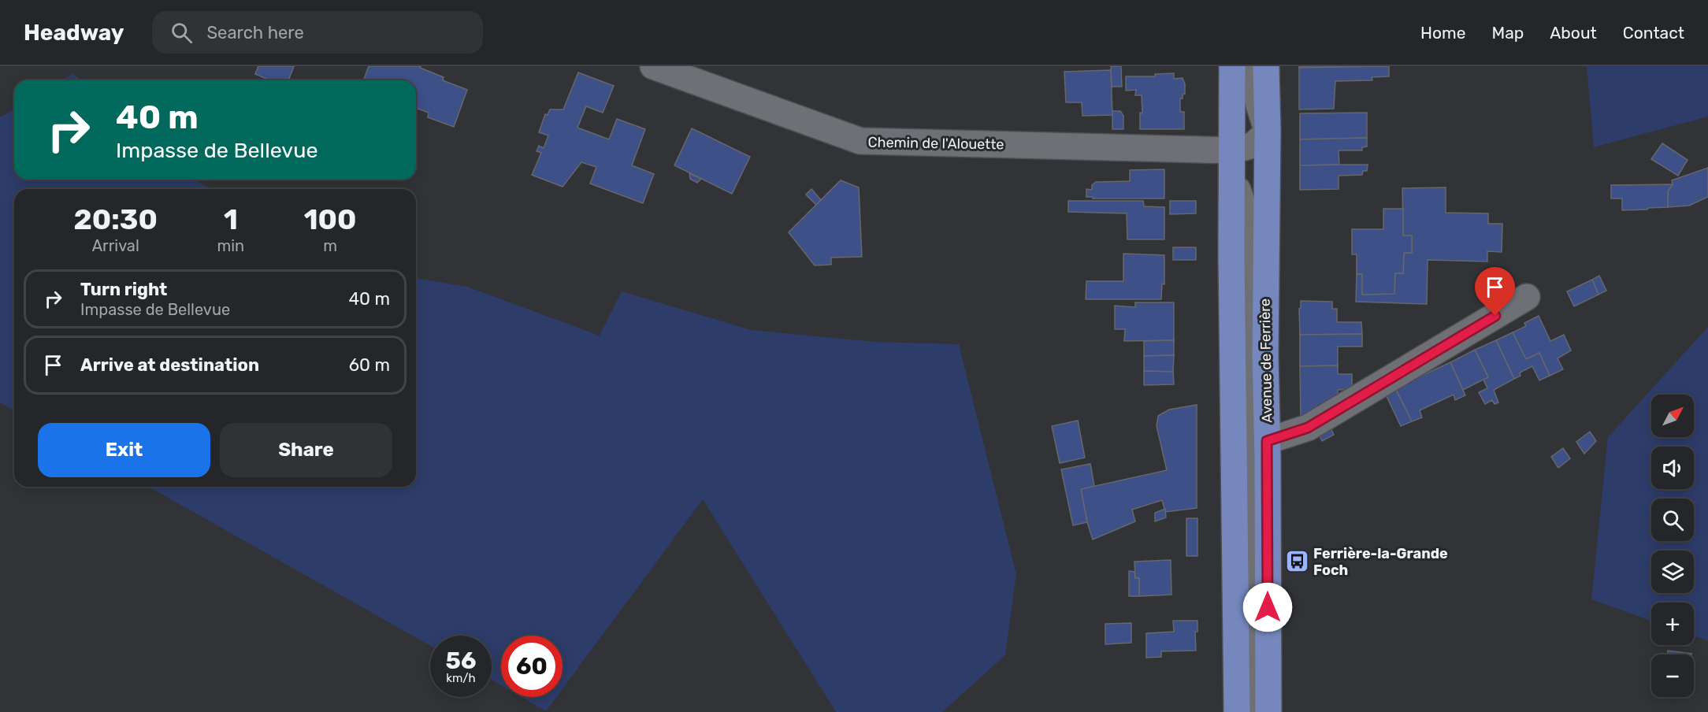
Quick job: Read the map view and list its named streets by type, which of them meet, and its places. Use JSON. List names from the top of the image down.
{
  "streets": {
    "main road": ["Avenue de Ferrière"],
    "street": ["Chemin de l'Alouette"]
  },
  "crossings": [
    ["Chemin de l'Alouette", "Avenue de Ferrière"]
  ],
  "places": {
    "bus stop": ["Ferrière-la-Grande Foch"]
  },
  "north": "top right",
  "page": {
    "header": "Headway",
    "search": "Search here",
    "nav": [
      "Home",
      "Map",
      "About",
      "Contact"
    ],
    "turn": ["40 m", "Impasse de Bellevue"],
    "eta": [
      "20:30",
      "Arrival",
      "1",
      "min",
      "100",
      "m"
    ],
    "list": [
      {
        "name": "Turn right",
        "note": "Impasse de Bellevue",
        "value": "40 m"
      },
      {
        "name": "Arrive at destination",
        "value": "60 m"
      }
    ],
    "map_buttons": ["+", "−"],
    "buttons": ["Exit", "Share"],
    "speed": "56 km/h",
    "limit": "60"
  }
}
